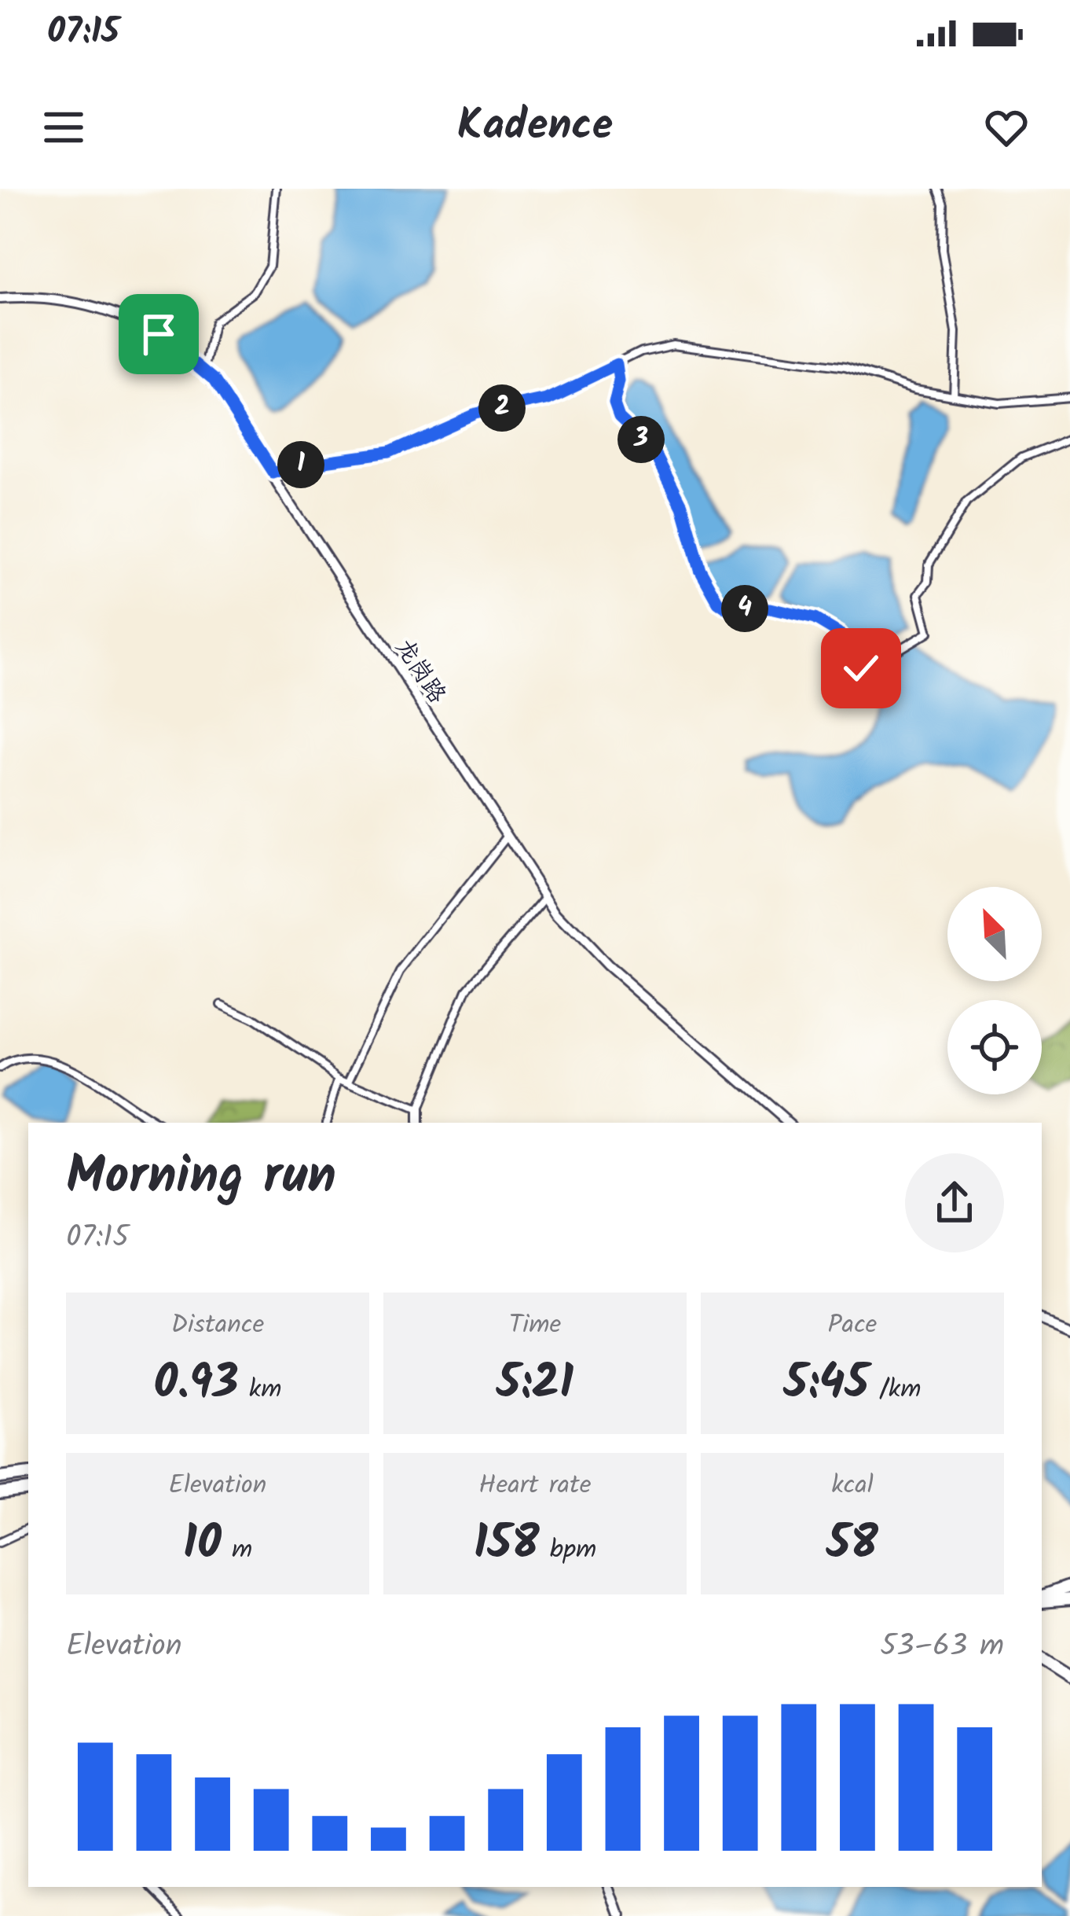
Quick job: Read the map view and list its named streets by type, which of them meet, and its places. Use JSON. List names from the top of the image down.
{
  "streets": {
    "main road": ["龙岗路"]
  },
  "north": "top left",
  "page": {
    "status": "07:15",
    "header": "Kadence",
    "pins": [
      "2",
      "3",
      "1",
      "4"
    ],
    "heading": ["Morning run", "07:15"],
    "stats": [
      ["Distance", "0.93 km"],
      ["Time", "5:21"],
      ["Pace", "5:45 /km"],
      ["Elevation", "10 m"],
      ["Heart rate", "158 bpm"],
      ["kcal", "58"]
    ],
    "chart": ["Elevation", "53–63 m"]
  }
}
